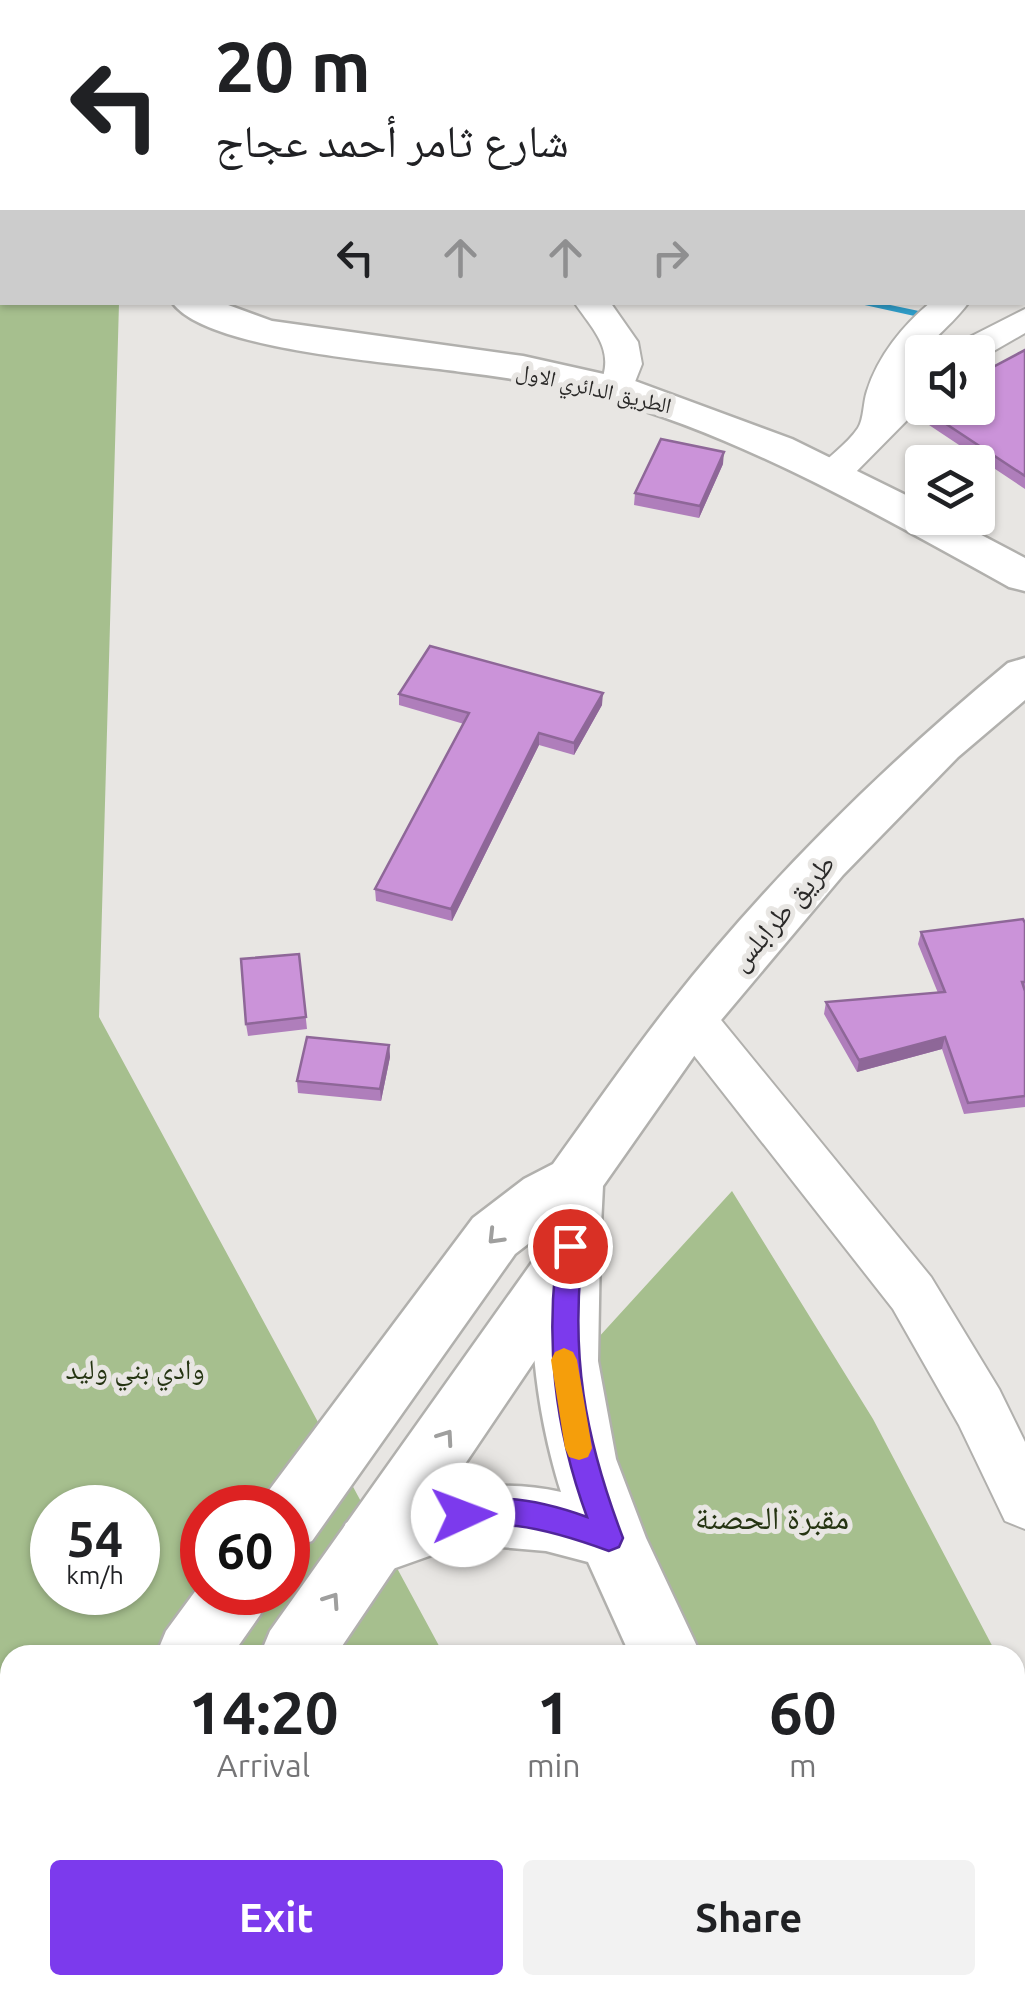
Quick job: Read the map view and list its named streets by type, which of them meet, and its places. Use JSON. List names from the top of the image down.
{
  "streets": {
    "main road": ["الطريق الدائري الاول", "طريق طرابلس"]
  },
  "parks": ["وادي بني وليد", "مقبرة الحصنة"],
  "page": {
    "turn": ["20 m", "شارع ثامر أحمد عجاج"],
    "speed": "54 km/h",
    "limit": "60",
    "eta": [
      "14:20",
      "Arrival",
      "1",
      "min",
      "60",
      "m"
    ],
    "buttons": ["Exit", "Share"]
  }
}
